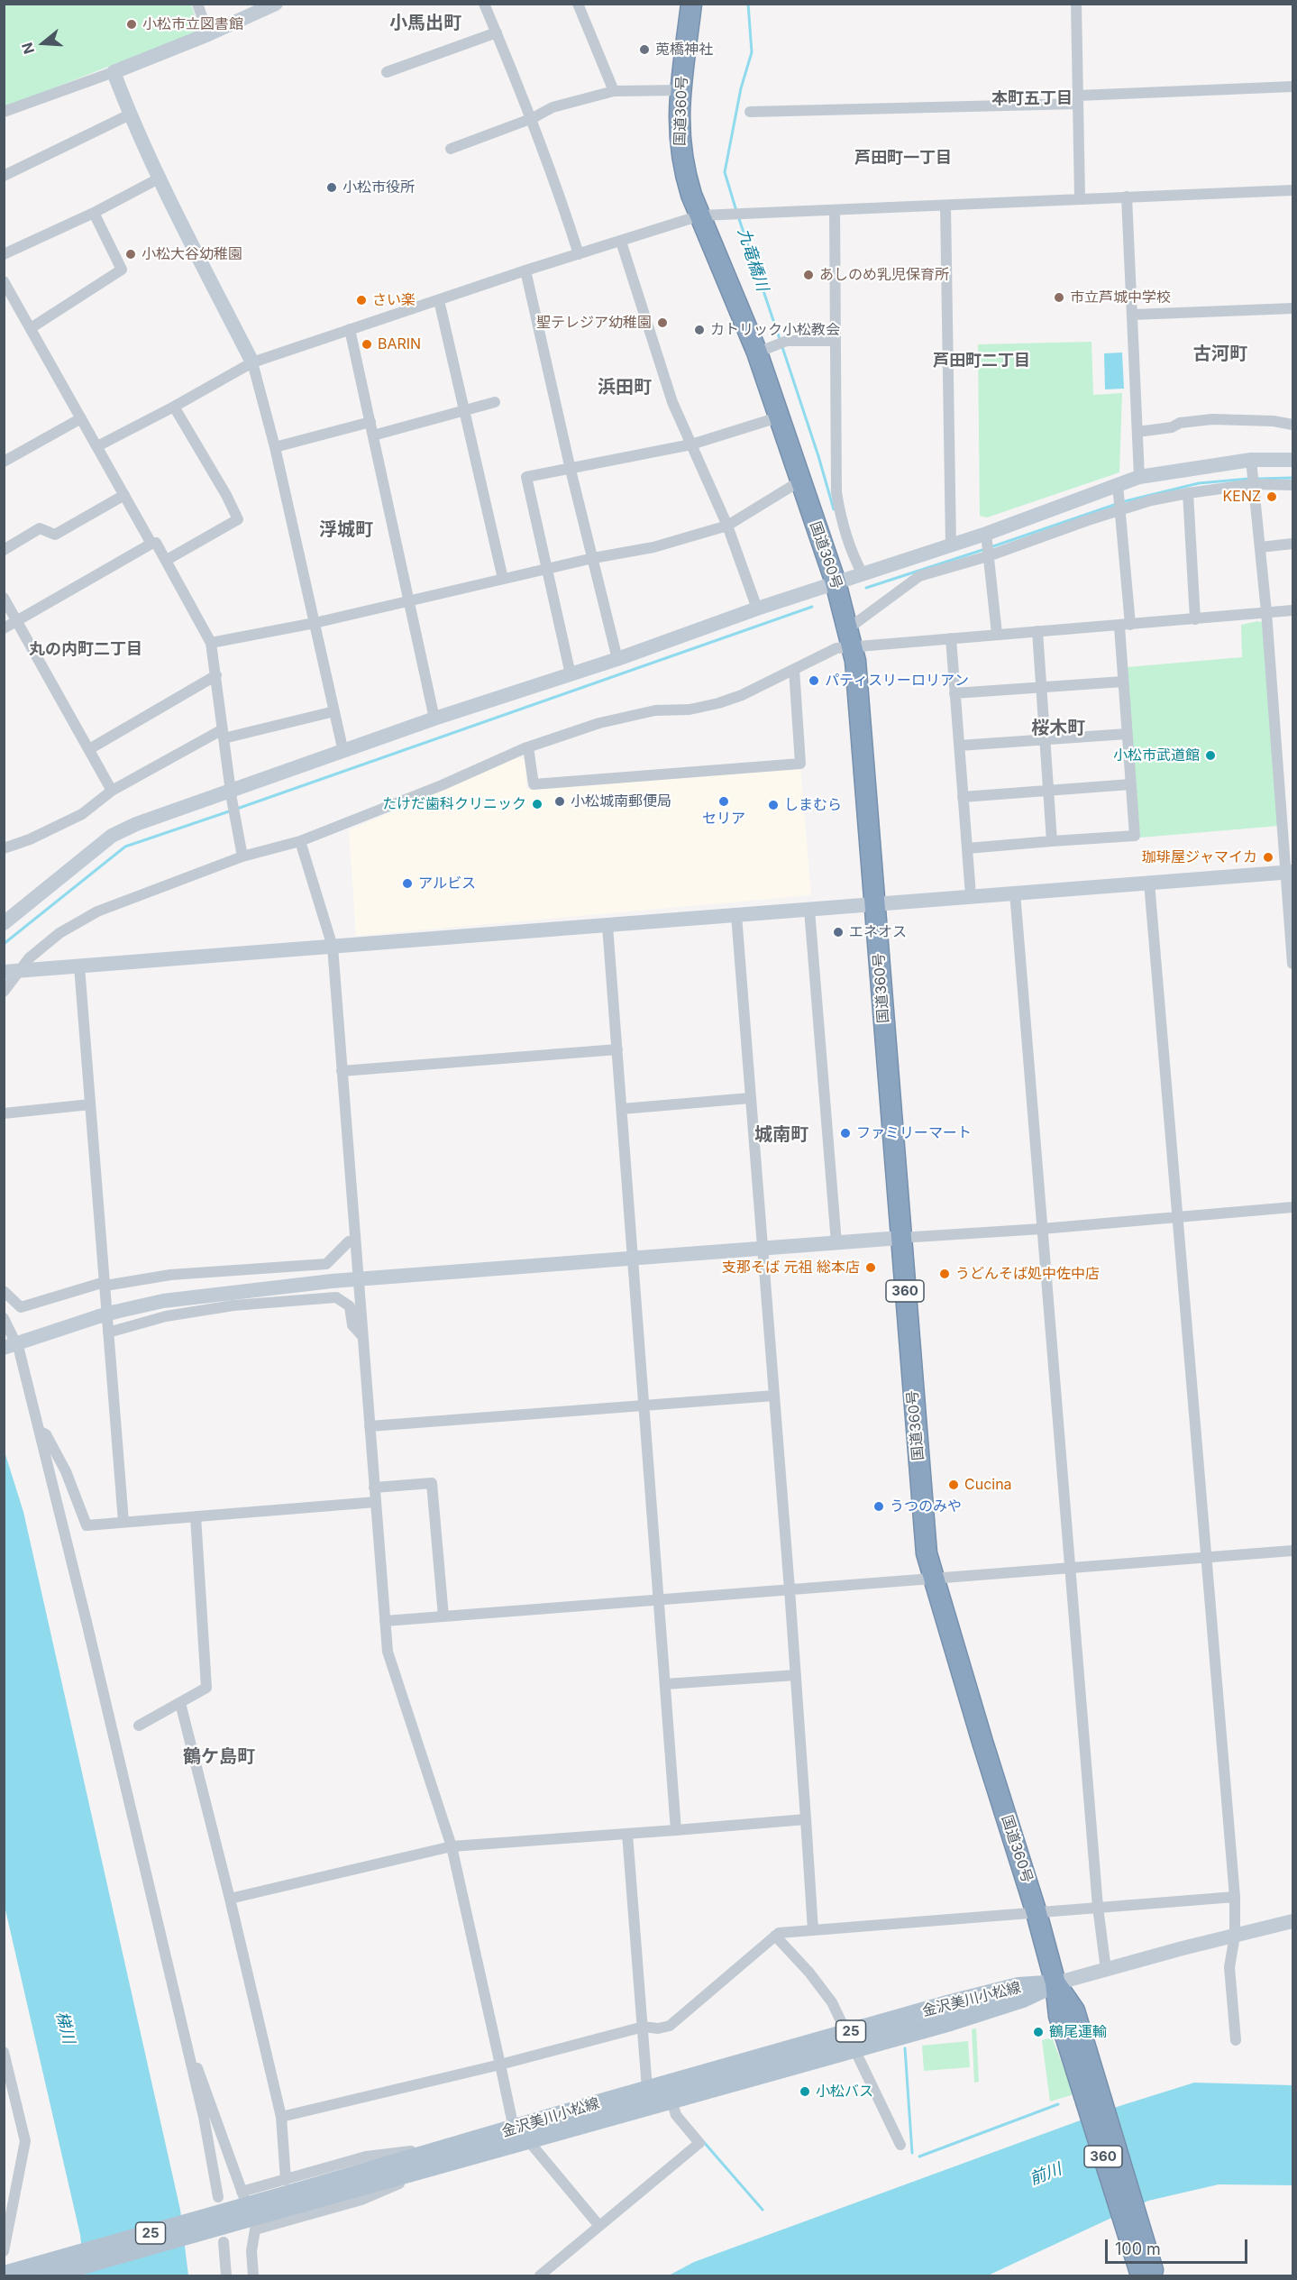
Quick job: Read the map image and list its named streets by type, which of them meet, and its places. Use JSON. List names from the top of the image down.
{
  "streets": {
    "highway": ["国道360号", "360"],
    "main road": ["金沢美川小松線", "25"]
  },
  "crossings": [
    ["国道360号", "金沢美川小松線"]
  ],
  "districts": [
    "小馬出町",
    "本町五丁目",
    "芦田町一丁目",
    "古河町",
    "芦田町二丁目",
    "浜田町",
    "浮城町",
    "丸の内町二丁目",
    "桜木町",
    "城南町",
    "鶴ケ島町"
  ],
  "water": ["九竜橋川", "梯川", "前川"],
  "places": [
    "小松市立図書館",
    "莵橋神社",
    "小松市役所",
    "小松大谷幼稚園",
    "あしのめ乳児保育所",
    "市立芦城中学校",
    "さい楽",
    "聖テレジア幼稚園",
    "カトリック小松教会",
    "BARIN",
    "KENZ",
    "パティスリーロリアン",
    "小松市武道館",
    "小松城南郵便局",
    "セリア",
    "たけだ歯科クリニック",
    "しまむら",
    "珈琲屋ジャマイカ",
    "アルビス",
    "エネオス",
    "ファミリーマート",
    "支那そば 元祖 総本店",
    "うどんそば処中佐中店",
    "Cucina",
    "うつのみや",
    "鶴尾運輸",
    "小松バス"
  ],
  "scale_bar": "100 m",
  "north": "left"
}
